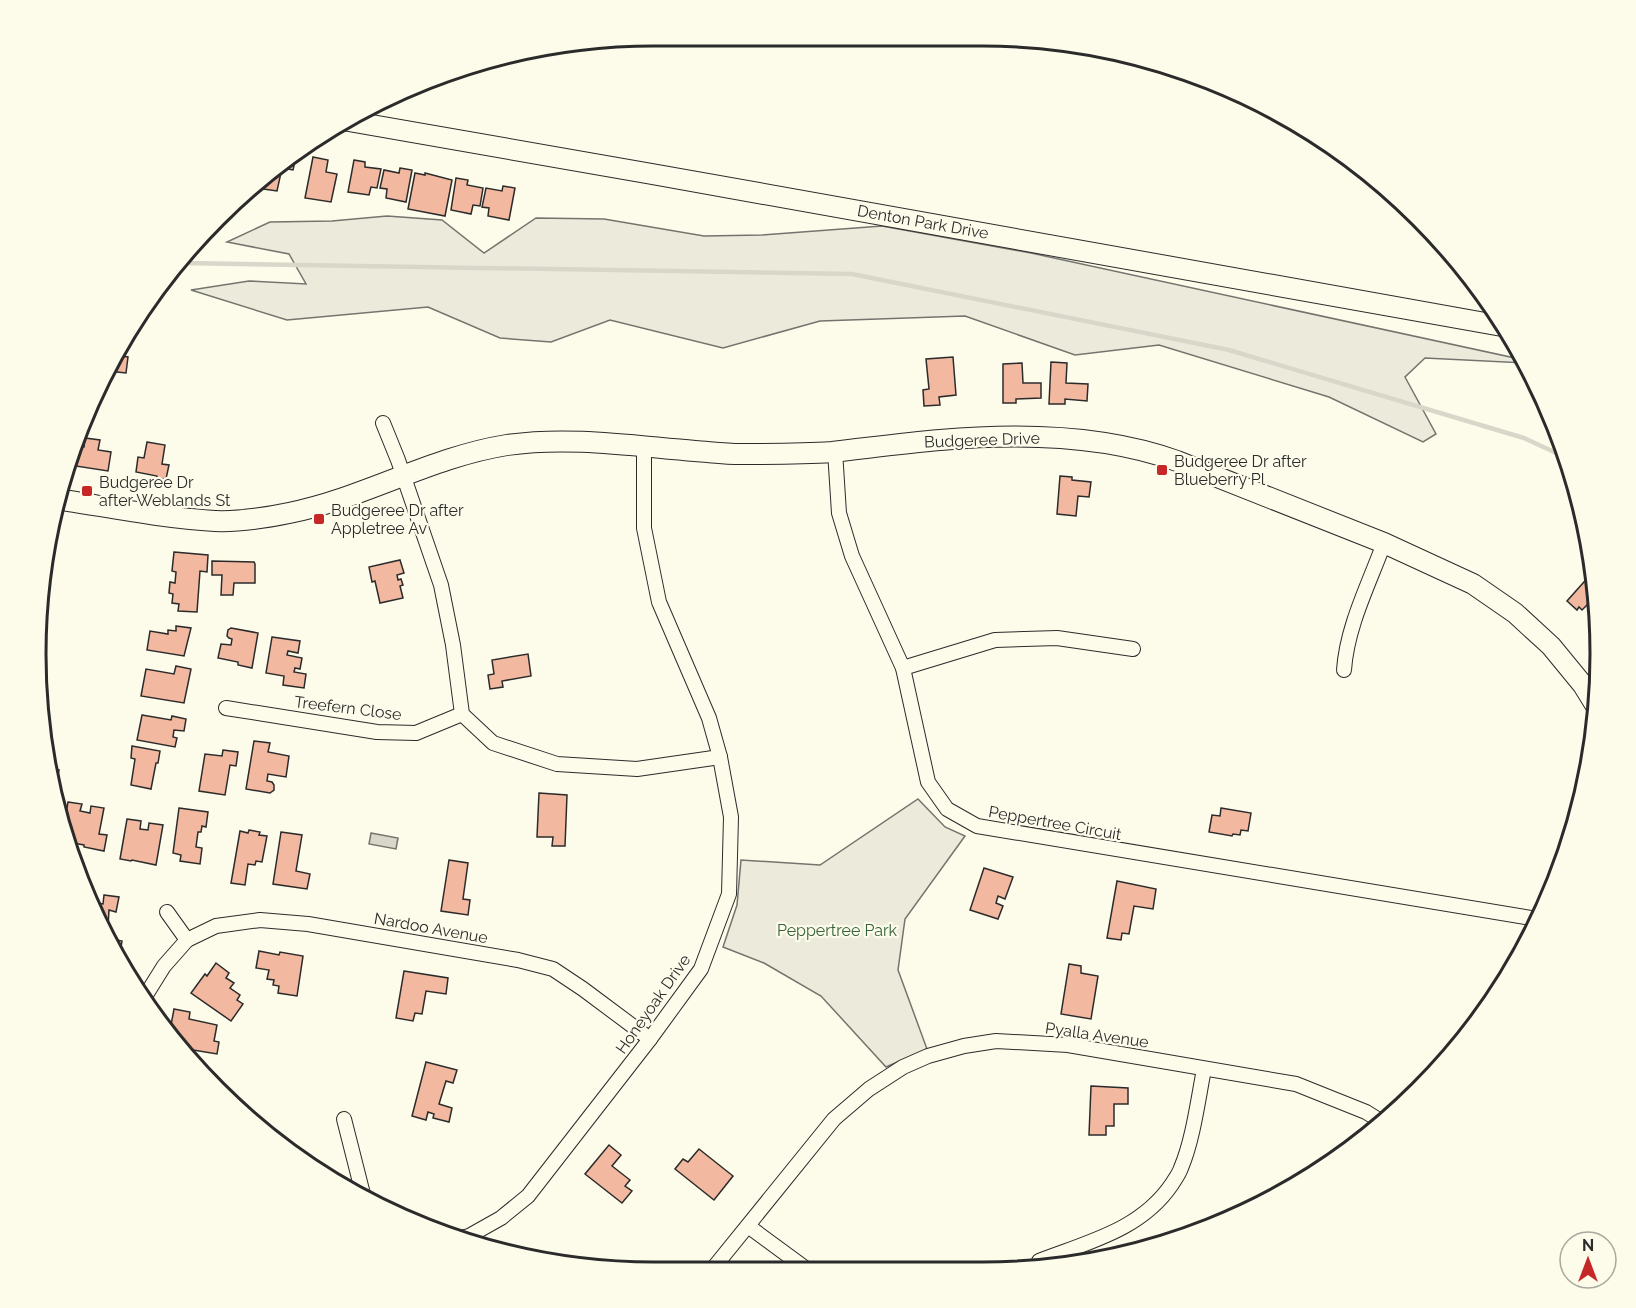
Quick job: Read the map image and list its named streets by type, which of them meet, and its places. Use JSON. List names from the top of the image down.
{
  "streets": {
    "street": [
      "Denton Park Drive",
      "Budgeree Drive",
      "Treefern Close",
      "Peppertree Circuit",
      "Nardoo Avenue",
      "Honeyoak Drive",
      "Pyalla Avenue"
    ]
  },
  "crossings": [
    ["Budgeree Drive", "Peppertree Circuit"],
    ["Budgeree Drive", "Honeyoak Drive"],
    ["Nardoo Avenue", "Honeyoak Drive"]
  ],
  "parks": ["Peppertree Park"],
  "places": {
    "transit": ["Budgeree Dr after Blueberry Pl", "Budgeree Dr after Weblands St", "Budgeree Dr after Appletree Av"]
  },
  "north": "top"
}
